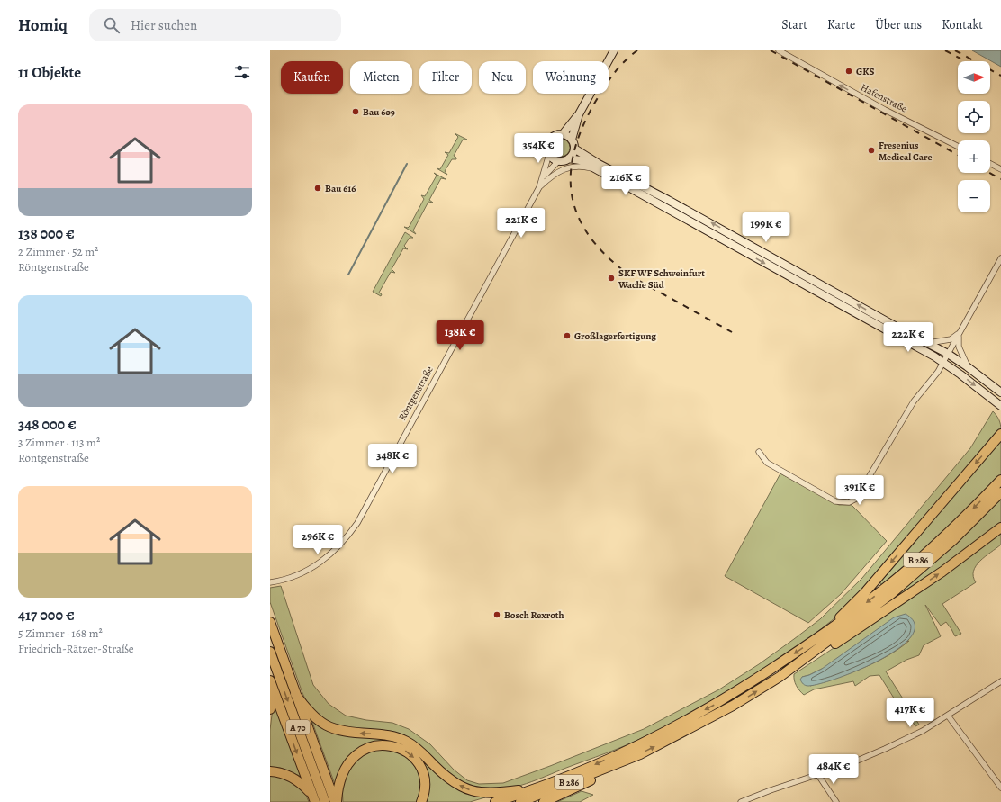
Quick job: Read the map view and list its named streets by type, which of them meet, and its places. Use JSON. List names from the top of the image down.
{
  "streets": {
    "highway": ["B 286", "A 70"],
    "street": ["Hafenstraße", "Röntgenstraße"]
  },
  "one_way": ["Hafenstraße"],
  "places": [
    "GKS",
    "Bau 609",
    "Fresenius Medical Care",
    "Bau 616",
    "SKF WF Schweinfurt Wache Süd",
    "Großlagerfertigung",
    "Bosch Rexroth"
  ],
  "north": "right",
  "page": {
    "header": "Homiq",
    "search": "Hier suchen",
    "nav": [
      "Start",
      "Karte",
      "Über uns",
      "Kontakt"
    ],
    "heading": "11 Objekte",
    "map_buttons": ["+", "−"],
    "chip": [
      "Kaufen",
      "Mieten",
      "Filter",
      "Neu",
      "Wohnung"
    ],
    "list": [
      {
        "name": "138 000 €",
        "note": "2 Zimmer · 52 m² · Röntgenstraße"
      },
      {
        "name": "348 000 €",
        "note": "3 Zimmer · 113 m² · Röntgenstraße"
      },
      {
        "name": "417 000 €",
        "note": "5 Zimmer · 168 m² · Friedrich-Rätzer-Straße"
      }
    ],
    "price": [
      "354K €",
      "216K €",
      "221K €",
      "199K €",
      "138K €",
      "222K €",
      "348K €",
      "391K €",
      "296K €",
      "417K €",
      "484K €"
    ]
  }
}
